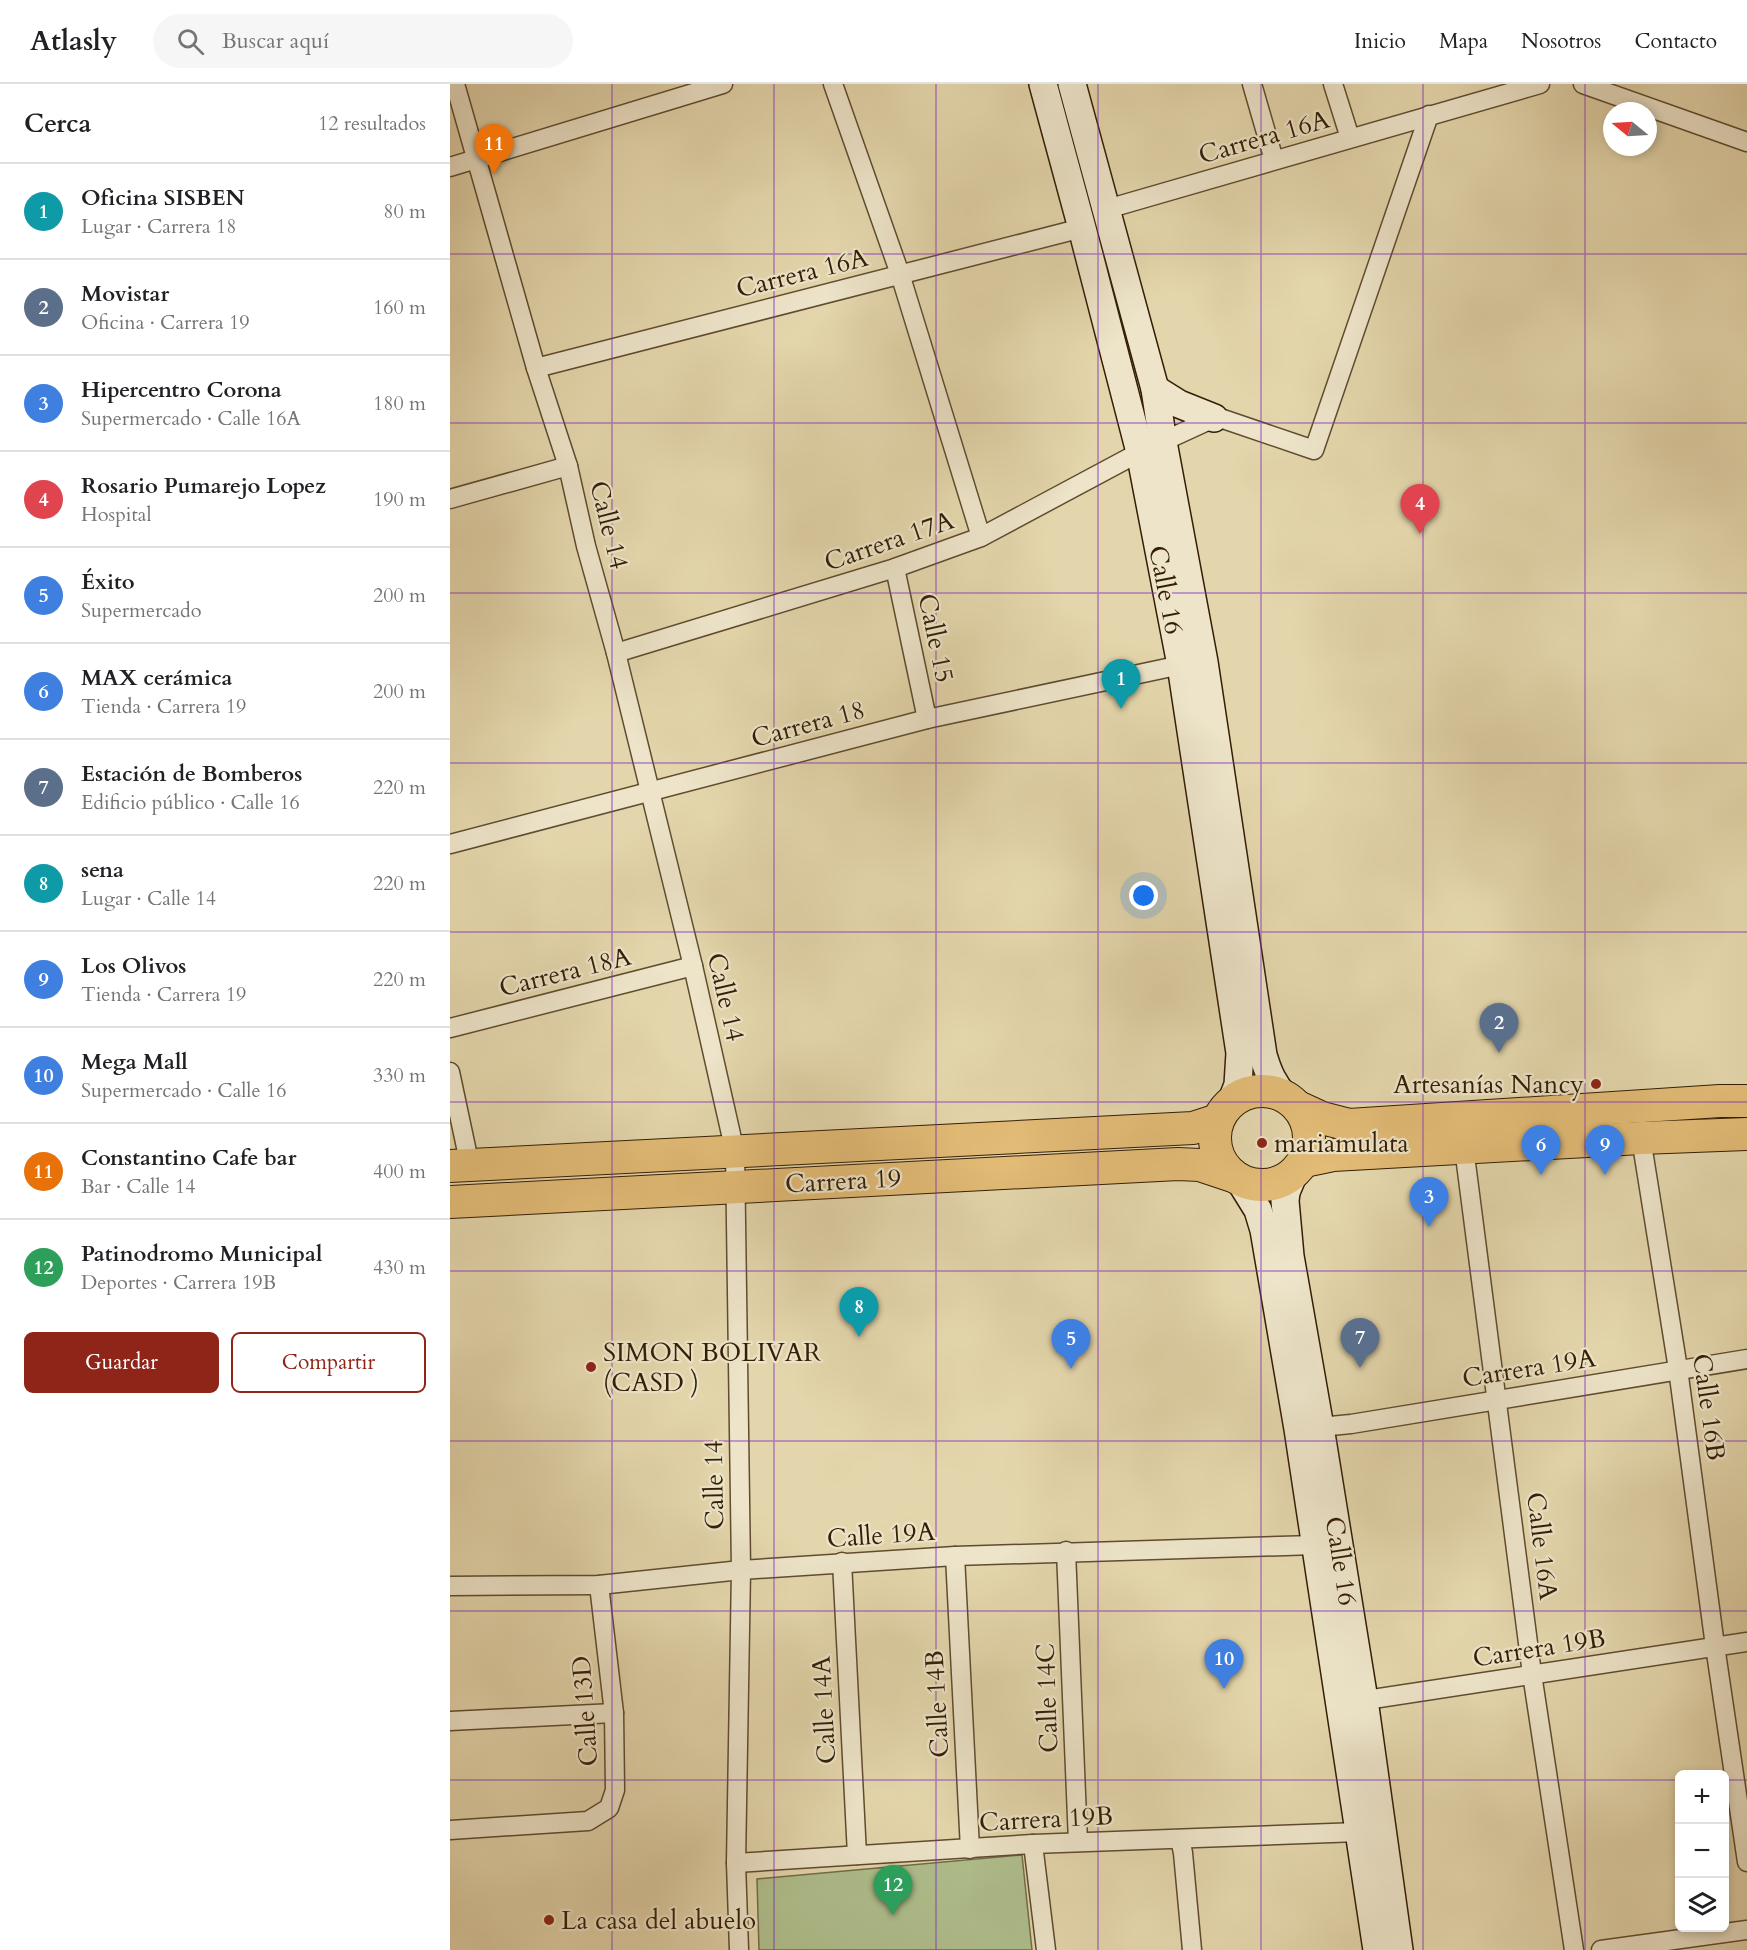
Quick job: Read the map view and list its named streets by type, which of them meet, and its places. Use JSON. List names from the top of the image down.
{
  "streets": {
    "highway": ["Carrera 19"],
    "main road": ["Calle 16"],
    "street": [
      "Carrera 16A",
      "Calle 14",
      "Carrera 17A",
      "Calle 15",
      "Carrera 18",
      "Carrera 18A",
      "Carrera 19A",
      "Calle 16B",
      "Calle 19A",
      "Calle 16A",
      "Carrera 19B",
      "Calle 14C",
      "Calle 14B",
      "Calle 14A",
      "Calle 13D"
    ]
  },
  "crossings": [
    ["Carrera 16A", "Calle 14"],
    ["Carrera 16A", "Calle 16"],
    ["Calle 14", "Carrera 17A"],
    ["Calle 14", "Carrera 18"],
    ["Calle 14", "Carrera 18A"],
    ["Calle 14", "Carrera 19"],
    ["Calle 14", "Calle 19A"],
    ["Calle 14", "Carrera 19B"],
    ["Carrera 17A", "Calle 16"],
    ["Carrera 17A", "Calle 15"],
    ["Calle 16", "Carrera 18"],
    ["Calle 16", "Carrera 19"],
    ["Calle 16", "Carrera 19A"],
    ["Calle 16", "Calle 19A"],
    ["Calle 16", "Carrera 19B"],
    ["Calle 15", "Carrera 18"],
    ["Carrera 19A", "Calle 16B"],
    ["Carrera 19A", "Calle 16A"],
    ["Calle 16B", "Carrera 19B"],
    ["Calle 19A", "Calle 14C"],
    ["Calle 19A", "Calle 14B"],
    ["Calle 19A", "Calle 14A"],
    ["Calle 19A", "Calle 13D"],
    ["Calle 16A", "Carrera 19B"],
    ["Carrera 19B", "Calle 14C"],
    ["Carrera 19B", "Calle 14B"],
    ["Carrera 19B", "Calle 14A"]
  ],
  "places": [
    "Artesanías Nancy",
    "mariamulata",
    "SIMON BOLIVAR (CASD )",
    "La casa del abuelo"
  ],
  "north": "left",
  "page": {
    "header": "Atlasly",
    "search": "Buscar aquí",
    "nav": [
      "Inicio",
      "Mapa",
      "Nosotros",
      "Contacto"
    ],
    "heading": ["Cerca", "12 resultados"],
    "pins": [
      "11",
      "4",
      "1",
      "2",
      "6",
      "9",
      "3",
      "8",
      "7",
      "5",
      "10",
      "12"
    ],
    "list": [
      {
        "mark": "1",
        "name": "Oficina SISBEN",
        "note": "Lugar · Carrera 18",
        "value": "80 m"
      },
      {
        "mark": "2",
        "name": "Movistar",
        "note": "Oficina · Carrera 19",
        "value": "160 m"
      },
      {
        "mark": "3",
        "name": "Hipercentro Corona",
        "note": "Supermercado · Calle 16A",
        "value": "180 m"
      },
      {
        "mark": "4",
        "name": "Rosario Pumarejo Lopez",
        "note": "Hospital",
        "value": "190 m"
      },
      {
        "mark": "5",
        "name": "Éxito",
        "note": "Supermercado",
        "value": "200 m"
      },
      {
        "mark": "6",
        "name": "MAX cerámica",
        "note": "Tienda · Carrera 19",
        "value": "200 m"
      },
      {
        "mark": "7",
        "name": "Estación de Bomberos",
        "note": "Edificio público · Calle 16",
        "value": "220 m"
      },
      {
        "mark": "8",
        "name": "sena",
        "note": "Lugar · Calle 14",
        "value": "220 m"
      },
      {
        "mark": "9",
        "name": "Los Olivos",
        "note": "Tienda · Carrera 19",
        "value": "220 m"
      },
      {
        "mark": "10",
        "name": "Mega Mall",
        "note": "Supermercado · Calle 16",
        "value": "330 m"
      },
      {
        "mark": "11",
        "name": "Constantino Cafe bar",
        "note": "Bar · Calle 14",
        "value": "400 m"
      },
      {
        "mark": "12",
        "name": "Patinodromo Municipal",
        "note": "Deportes · Carrera 19B",
        "value": "430 m"
      }
    ],
    "buttons": ["Guardar", "Compartir"],
    "map_buttons": ["+", "−"]
  }
}
